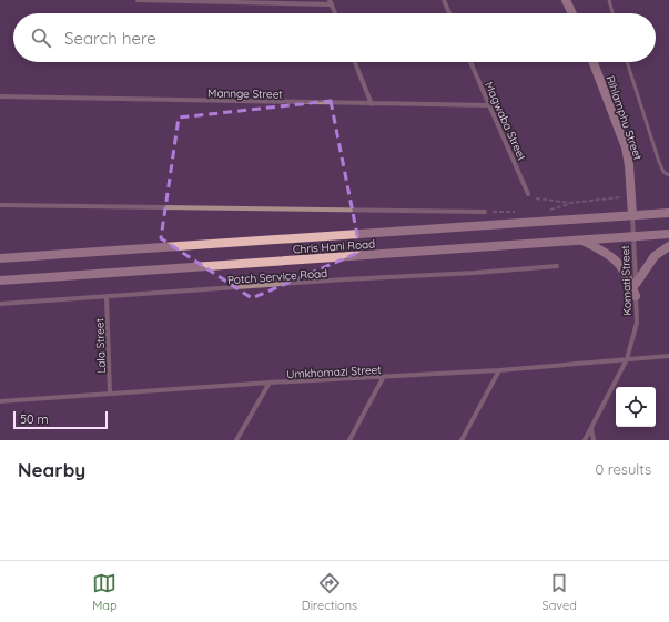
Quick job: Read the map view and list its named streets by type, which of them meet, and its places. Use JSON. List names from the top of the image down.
{
  "streets": {
    "main road": ["Rihlamphu Street", "Chris Hani Road"],
    "street": [
      "Mannge Street",
      "Magwaba Street",
      "Potch Service Road",
      "Komati Street",
      "Lala Street",
      "Umkhomazi Street"
    ]
  },
  "crossings": [
    ["Mannge Street", "Magwaba Street"],
    ["Rihlamphu Street", "Chris Hani Road"],
    ["Rihlamphu Street", "Komati Street"],
    ["Chris Hani Road", "Komati Street"],
    ["Potch Service Road", "Lala Street"],
    ["Komati Street", "Umkhomazi Street"],
    ["Lala Street", "Umkhomazi Street"]
  ],
  "scale_bar": "50 m",
  "page": {
    "search": "Search here",
    "scale": "50 m",
    "heading": ["Nearby", "0 results"],
    "nav": ["Map", "Directions", "Saved"]
  }
}
